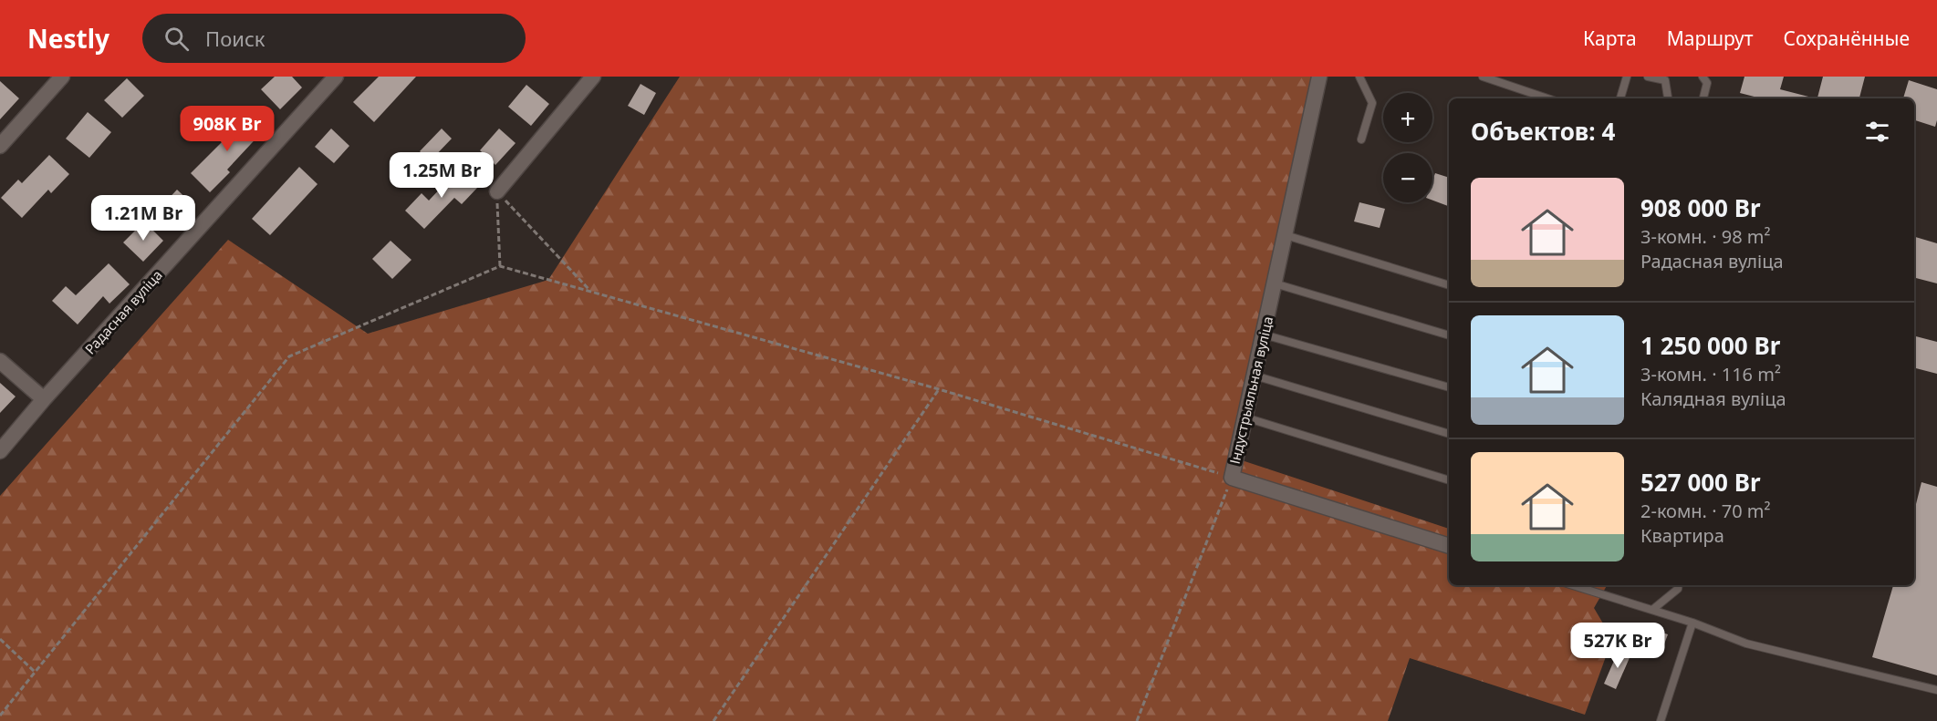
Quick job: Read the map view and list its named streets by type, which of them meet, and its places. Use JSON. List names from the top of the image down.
{
  "streets": {
    "street": ["Радасная вуліца", "Індустрыяльная вуліца"]
  },
  "page": {
    "header": "Nestly",
    "search": "Поиск",
    "nav": ["Карта", "Маршрут", "Сохранённые"],
    "map_buttons": ["+", "−"],
    "heading": "Объектов: 4",
    "price": [
      "908K Br",
      "1.25M Br",
      "1.21M Br",
      "527K Br"
    ],
    "list": [
      {
        "name": "908 000 Br",
        "note": "3-комн. · 98 m² · Радасная вуліца"
      },
      {
        "name": "1 250 000 Br",
        "note": "3-комн. · 116 m² · Калядная вуліца"
      },
      {
        "name": "527 000 Br",
        "note": "2-комн. · 70 m² · Квартира"
      }
    ]
  }
}
